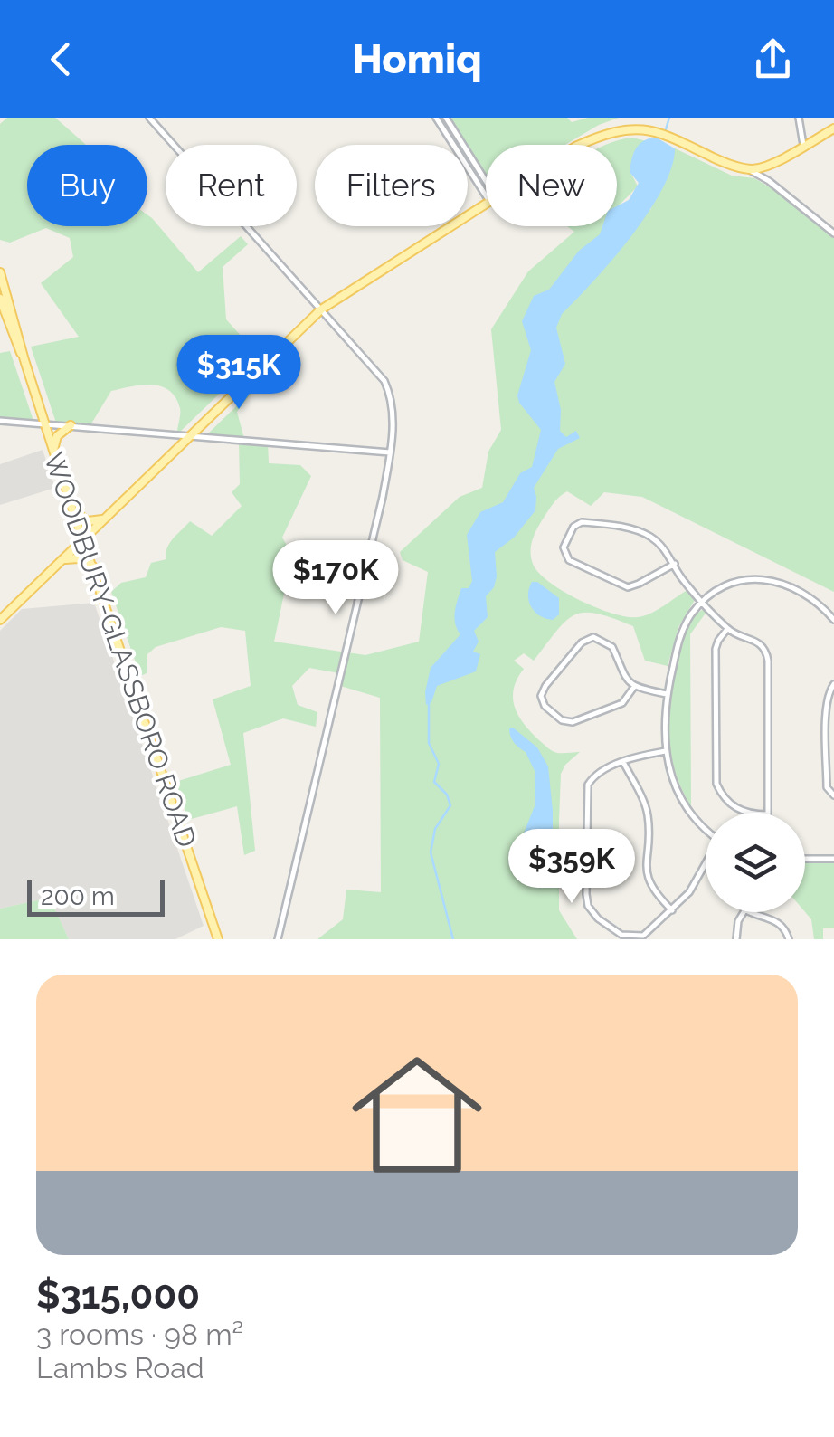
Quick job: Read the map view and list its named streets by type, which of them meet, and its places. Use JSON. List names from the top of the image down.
{
  "streets": {
    "main road": ["WOODBURY-GLASSBORO ROAD"]
  },
  "scale_bar": "200 m",
  "page": {
    "header": "Homiq",
    "chip": [
      "Buy",
      "Rent",
      "Filters",
      "New"
    ],
    "price": ["$315K", "$170K", "$359K"],
    "scale": "200 m",
    "list": [
      {
        "name": "$315,000",
        "note": "3 rooms · 98 m² · Lambs Road"
      }
    ]
  }
}
